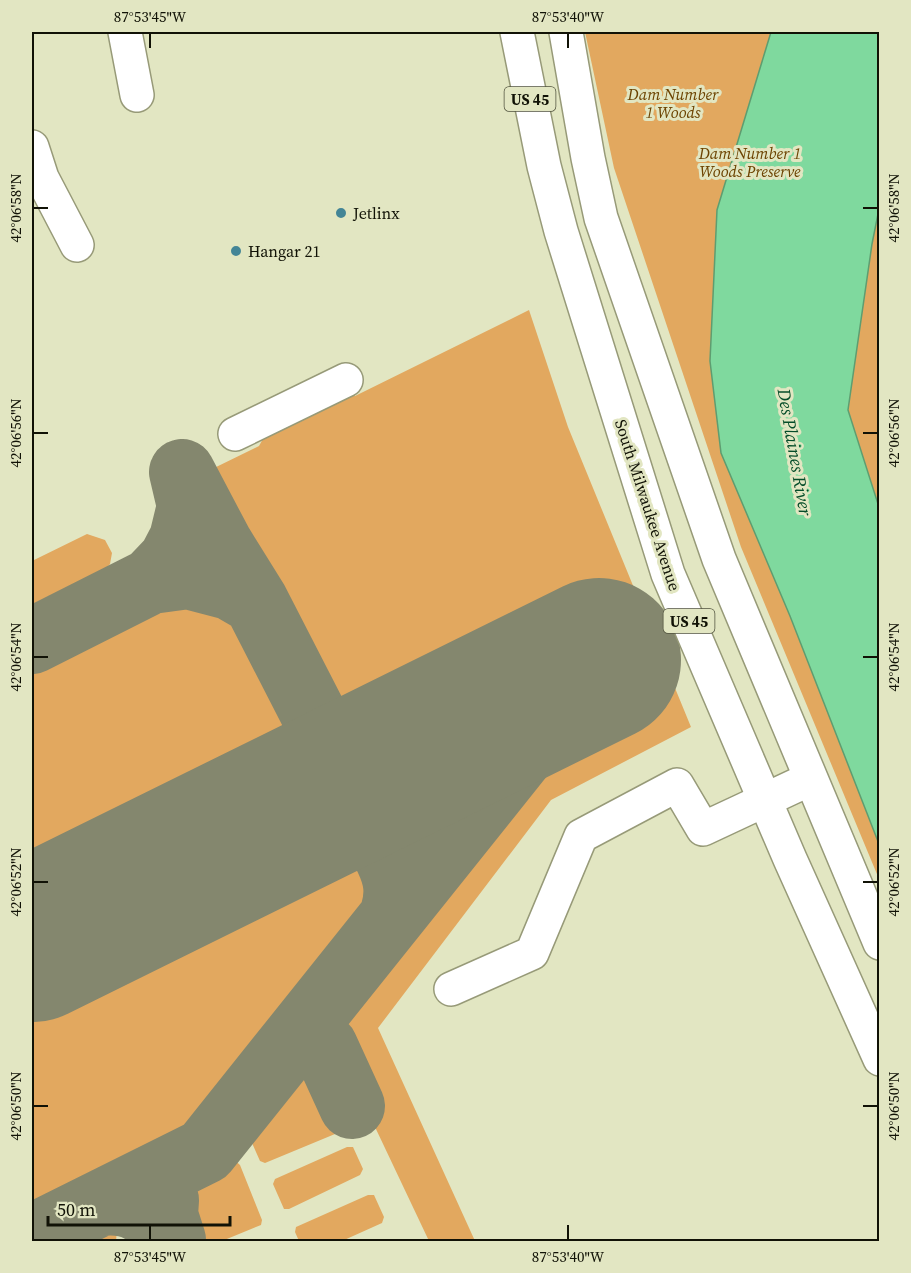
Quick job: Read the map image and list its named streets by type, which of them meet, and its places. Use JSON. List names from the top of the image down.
{
  "streets": {
    "main road": ["US 45", "South Milwaukee Avenue"]
  },
  "water": ["Des Plaines River"],
  "parks": ["Dam Number 1 Woods", "Dam Number 1 Woods Preserve"],
  "places": ["Jetlinx", "Hangar 21"],
  "scale_bar": "50 m",
  "coordinates": [
    "87°53'45\"W",
    "87°53'40\"W",
    "42°06'58\"N",
    "42°06'56\"N",
    "42°06'54\"N",
    "42°06'52\"N",
    "42°06'50\"N"
  ]
}
